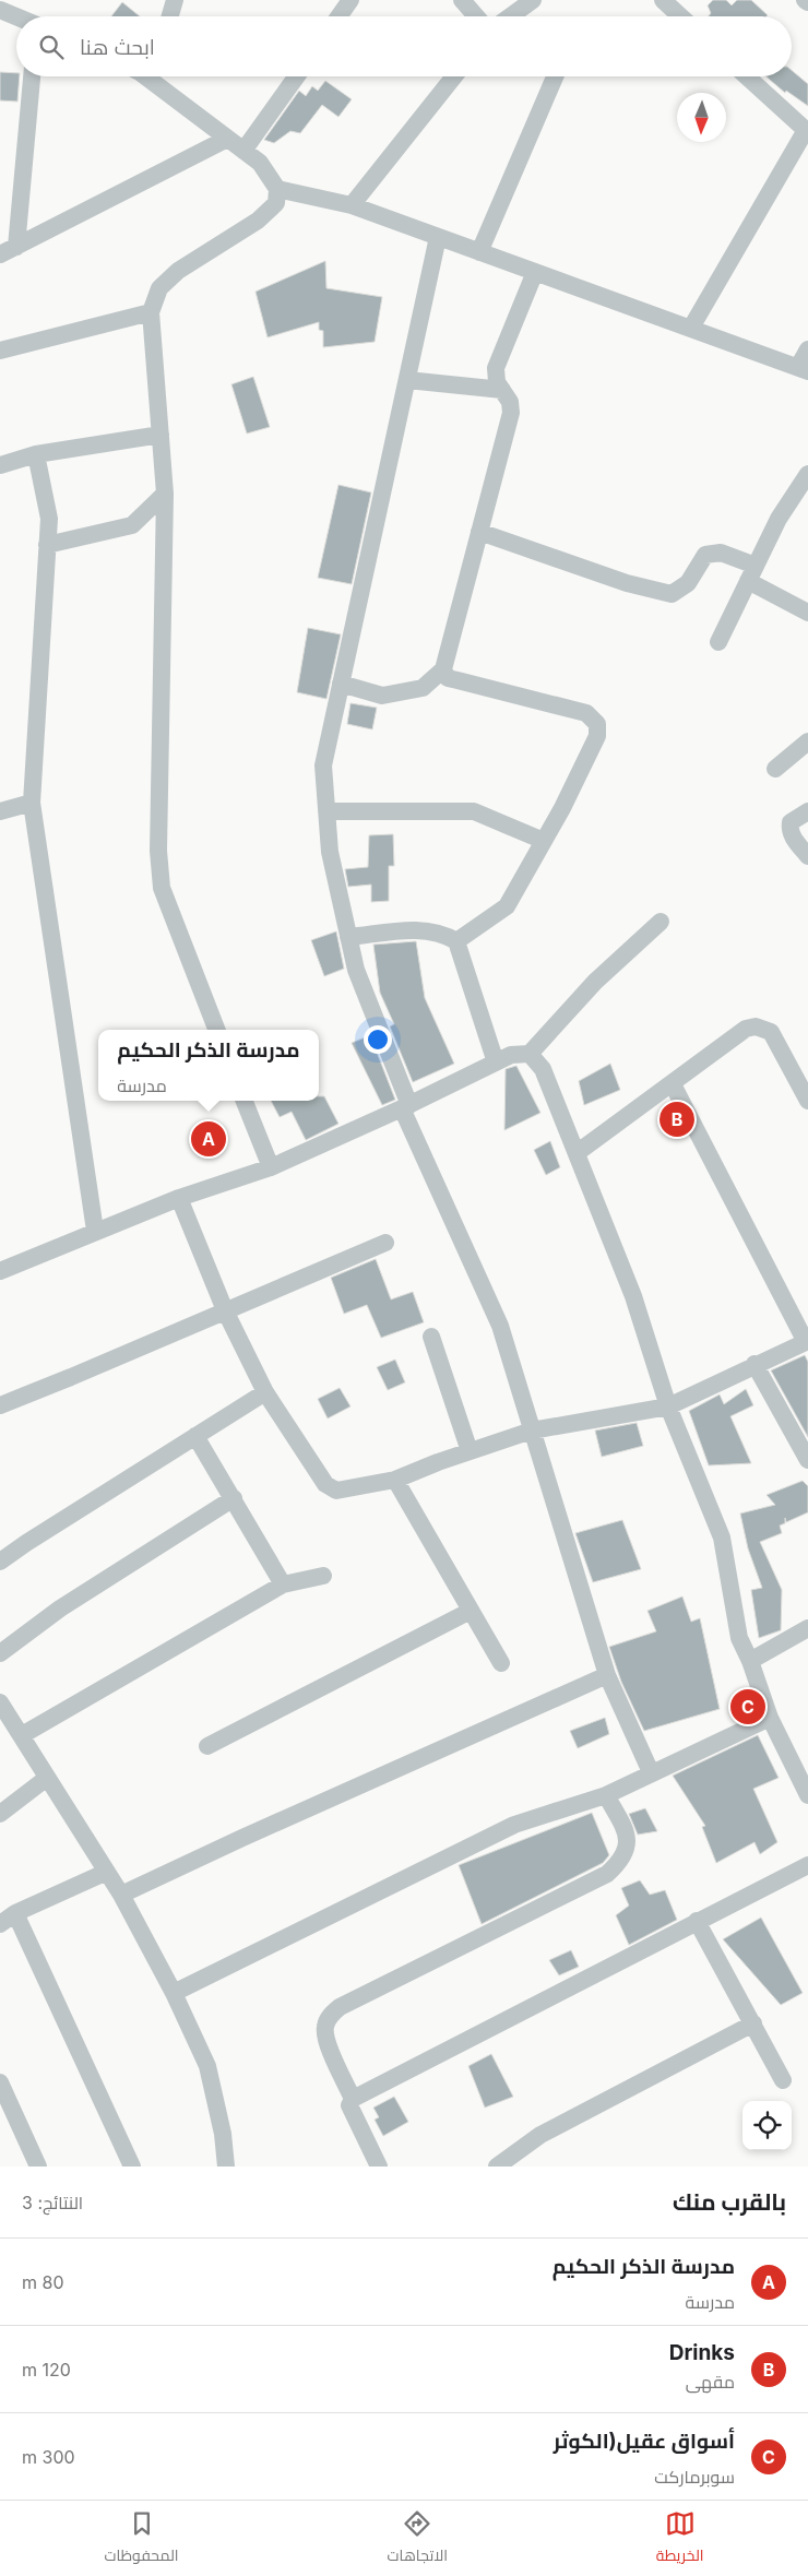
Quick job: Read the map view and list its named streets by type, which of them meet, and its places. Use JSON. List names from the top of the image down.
{
  "north": "bottom",
  "page": {
    "search": "ابحث هنا",
    "popup": ["مدرسة الذكر الحكيم", "مدرسة"],
    "pins": ["B", "A", "C"],
    "heading": ["بالقرب منك", "النتائج: 3"],
    "list": [
      {
        "mark": "A",
        "name": "مدرسة الذكر الحكيم",
        "note": "مدرسة",
        "value": "80 m"
      },
      {
        "mark": "B",
        "name": "Drinks",
        "note": "مقهى",
        "value": "120 m"
      },
      {
        "mark": "C",
        "name": "أسواق عقيل(الكوثر",
        "note": "سوبرماركت",
        "value": "300 m"
      }
    ],
    "nav": ["الخريطة", "الاتجاهات", "المحفوظات"]
  }
}
